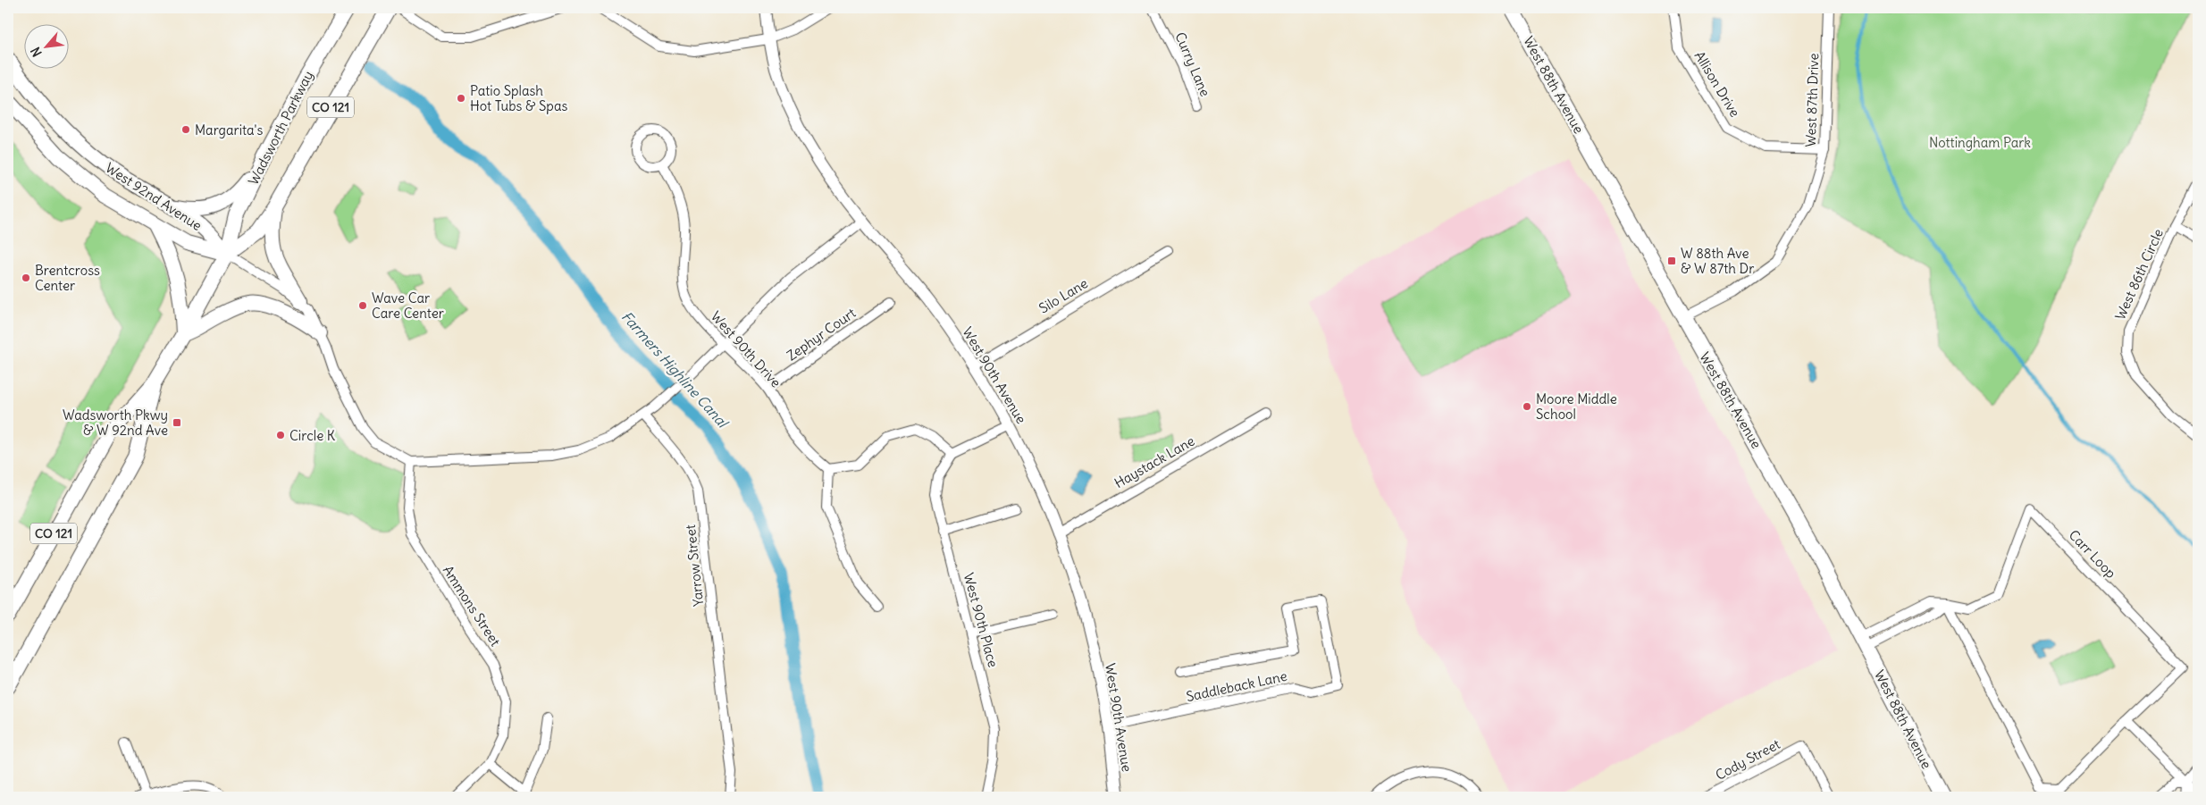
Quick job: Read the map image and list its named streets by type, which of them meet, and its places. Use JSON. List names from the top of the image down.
{
  "streets": {
    "main road": [
      "West 88th Avenue",
      "CO 121",
      "Wadsworth Parkway",
      "West 92nd Avenue"
    ],
    "street": [
      "Curry Lane",
      "Allison Drive",
      "West 87th Drive",
      "West 86th Circle",
      "Silo Lane",
      "Zephyr Court",
      "West 90th Drive",
      "West 90th Avenue",
      "Haystack Lane",
      "Carr Loop",
      "Yarrow Street",
      "Ammons Street",
      "West 90th Place",
      "Saddleback Lane",
      "Cody Street"
    ]
  },
  "crossings": [
    ["Allison Drive", "West 87th Drive"],
    ["West 88th Avenue", "West 87th Drive"],
    ["West 88th Avenue", "Carr Loop"],
    ["Wadsworth Parkway", "West 92nd Avenue"],
    ["West 92nd Avenue", "Ammons Street"],
    ["Silo Lane", "West 90th Avenue"],
    ["Zephyr Court", "West 90th Drive"],
    ["West 90th Avenue", "Haystack Lane"],
    ["West 90th Avenue", "Saddleback Lane"]
  ],
  "water": ["Farmers Highline Canal"],
  "parks": ["Nottingham Park"],
  "places": {
    "other": [
      "Patio Splash Hot Tubs & Spas",
      "Margarita's",
      "Brentcross Center",
      "Wave Car Care Center",
      "Moore Middle School",
      "Circle K"
    ],
    "transit": ["W 88th Ave & W 87th Dr", "Wadsworth Pkwy & W 92nd Ave"]
  },
  "north": "bottom left"
}
